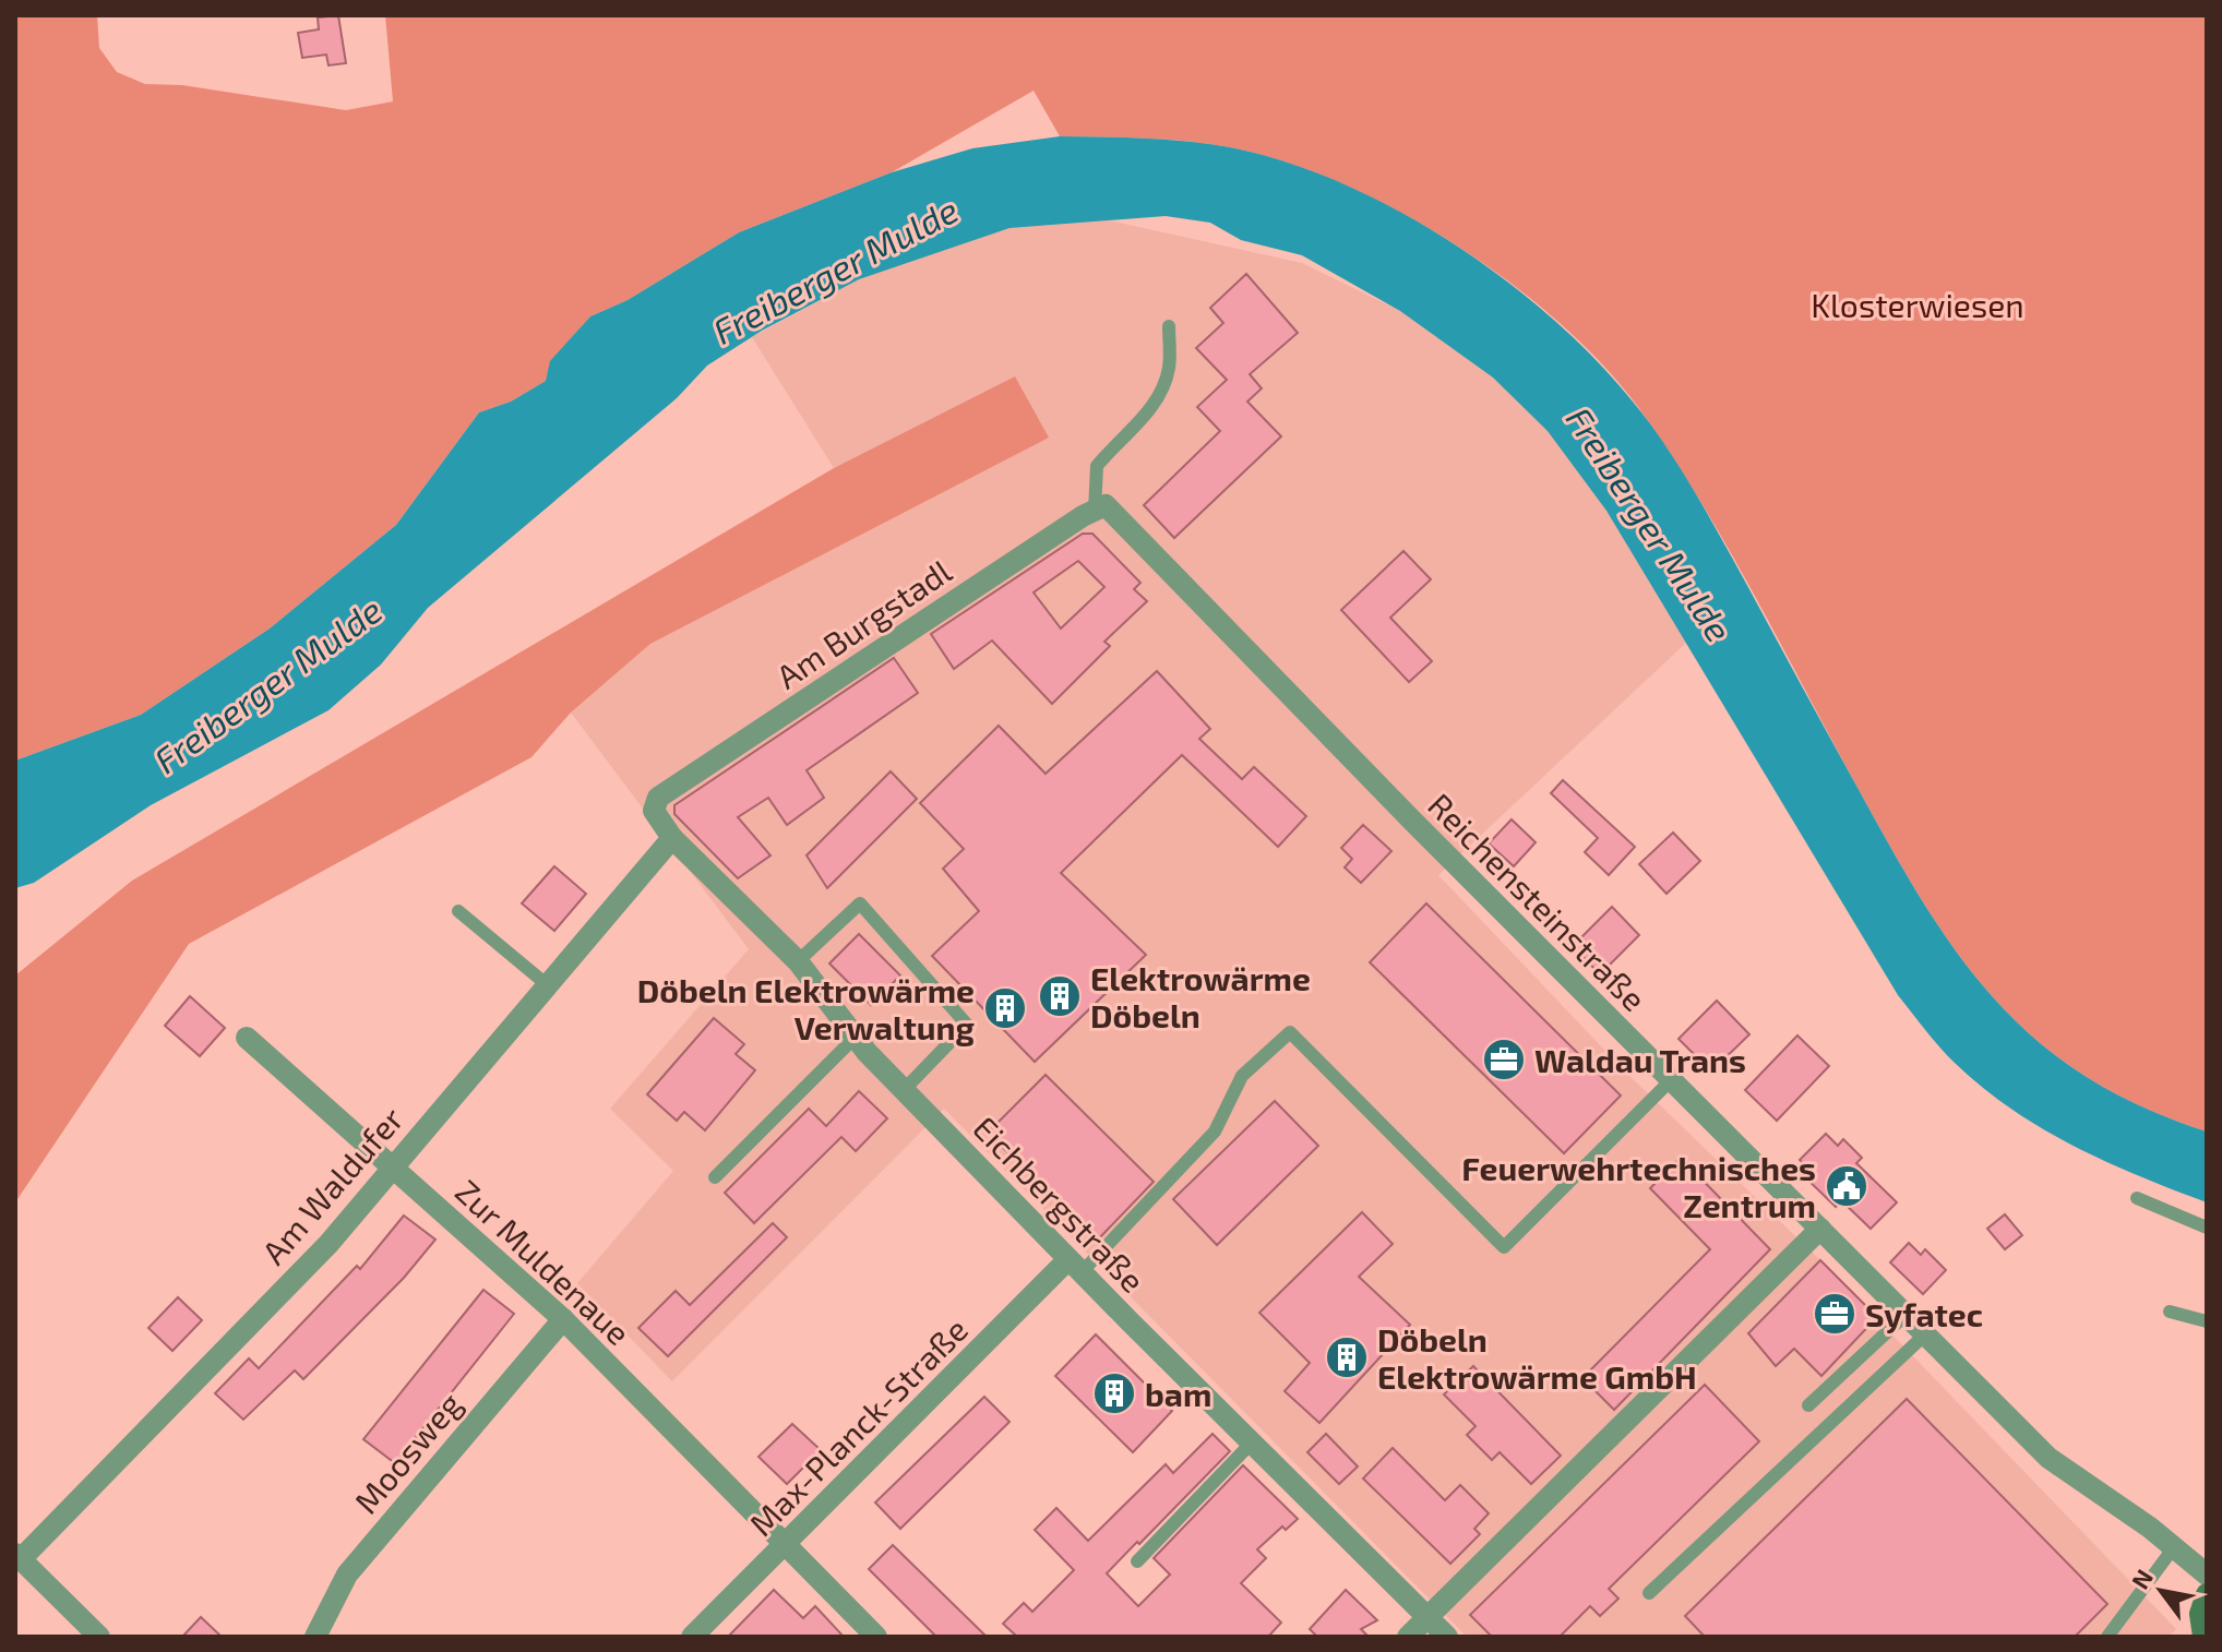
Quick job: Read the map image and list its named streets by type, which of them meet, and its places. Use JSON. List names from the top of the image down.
{
  "streets": {
    "street": [
      "Am Burgstadl",
      "Reichensteinstraße",
      "Am Waldufer",
      "Eichbergstraße",
      "Zur Muldenaue",
      "Max-Planck-Straße",
      "Moosweg"
    ]
  },
  "crossings": [
    ["Am Burgstadl", "Reichensteinstraße"],
    ["Am Burgstadl", "Eichbergstraße"],
    ["Am Waldufer", "Eichbergstraße"],
    ["Am Waldufer", "Zur Muldenaue"],
    ["Eichbergstraße", "Max-Planck-Straße"],
    ["Zur Muldenaue", "Max-Planck-Straße"],
    ["Zur Muldenaue", "Moosweg"]
  ],
  "water": ["Freiberger Mulde"],
  "parks": ["Klosterwiesen"],
  "places": {
    "building": [
      "Elektrowärme Döbeln",
      "Döbeln Elektrowärme Verwaltung",
      "Döbeln Elektrowärme GmbH",
      "bam"
    ],
    "office": ["Waldau Trans", "Syfatec"],
    "public building": ["Feuerwehrtechnisches Zentrum"]
  },
  "north": "top left"
}
